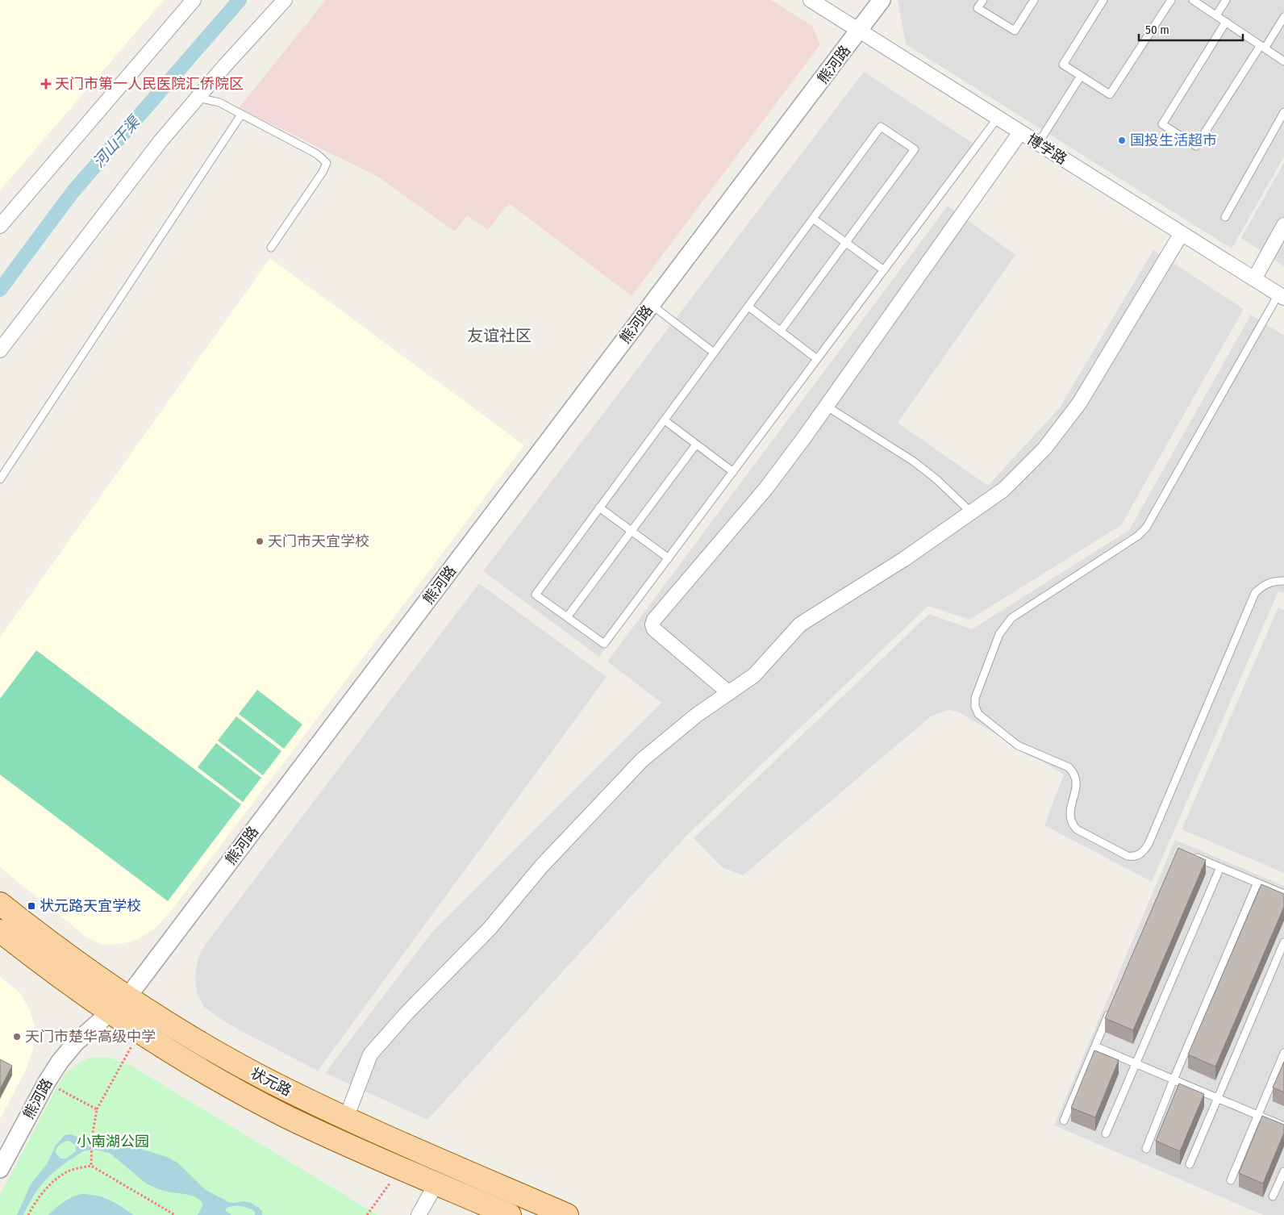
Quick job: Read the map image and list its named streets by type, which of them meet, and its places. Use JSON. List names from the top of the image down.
{
  "streets": {
    "main road": ["状元路"],
    "street": ["熊河路", "博学路"]
  },
  "crossings": [
    ["熊河路", "博学路"],
    ["熊河路", "状元路"]
  ],
  "districts": ["友谊社区"],
  "water": ["河山干渠"],
  "parks": ["小南湖公园"],
  "places": {
    "health": ["天门市第一人民医院汇侨院区"],
    "other": ["国投生活超市", "天门市天宜学校", "天门市楚华高级中学"],
    "transit": ["状元路天宜学校"]
  },
  "scale_bar": "50 m"
}
